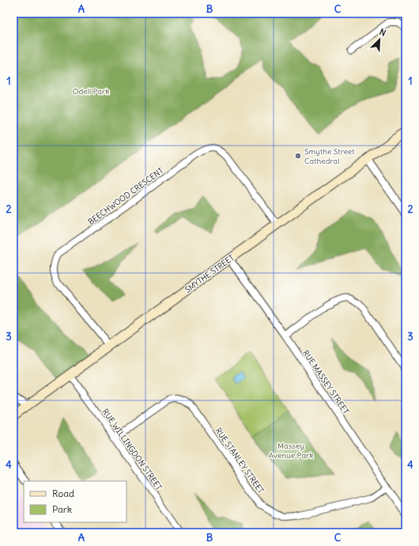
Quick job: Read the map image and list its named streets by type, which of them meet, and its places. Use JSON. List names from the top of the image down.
{
  "streets": {
    "main road": ["SMYTHE STREET"],
    "street": [
      "BEECHWOOD CRESCENT",
      "RUE MASSEY STREET",
      "RUE WILLINGDON STREET",
      "RUE STANLEY STREET"
    ]
  },
  "crossings": [
    ["BEECHWOOD CRESCENT", "SMYTHE STREET"],
    ["SMYTHE STREET", "RUE MASSEY STREET"],
    ["SMYTHE STREET", "RUE WILLINGDON STREET"],
    ["RUE MASSEY STREET", "RUE STANLEY STREET"],
    ["RUE WILLINGDON STREET", "RUE STANLEY STREET"]
  ],
  "parks": ["Odell Park", "Massey Avenue Park"],
  "places": ["Smythe Street Cathedral"],
  "legend": ["Road", "Park"],
  "north": "top right",
  "grid": {
    "columns": ["A", "B", "C"],
    "rows": [
      "1",
      "2",
      "3",
      "4"
    ]
  }
}
